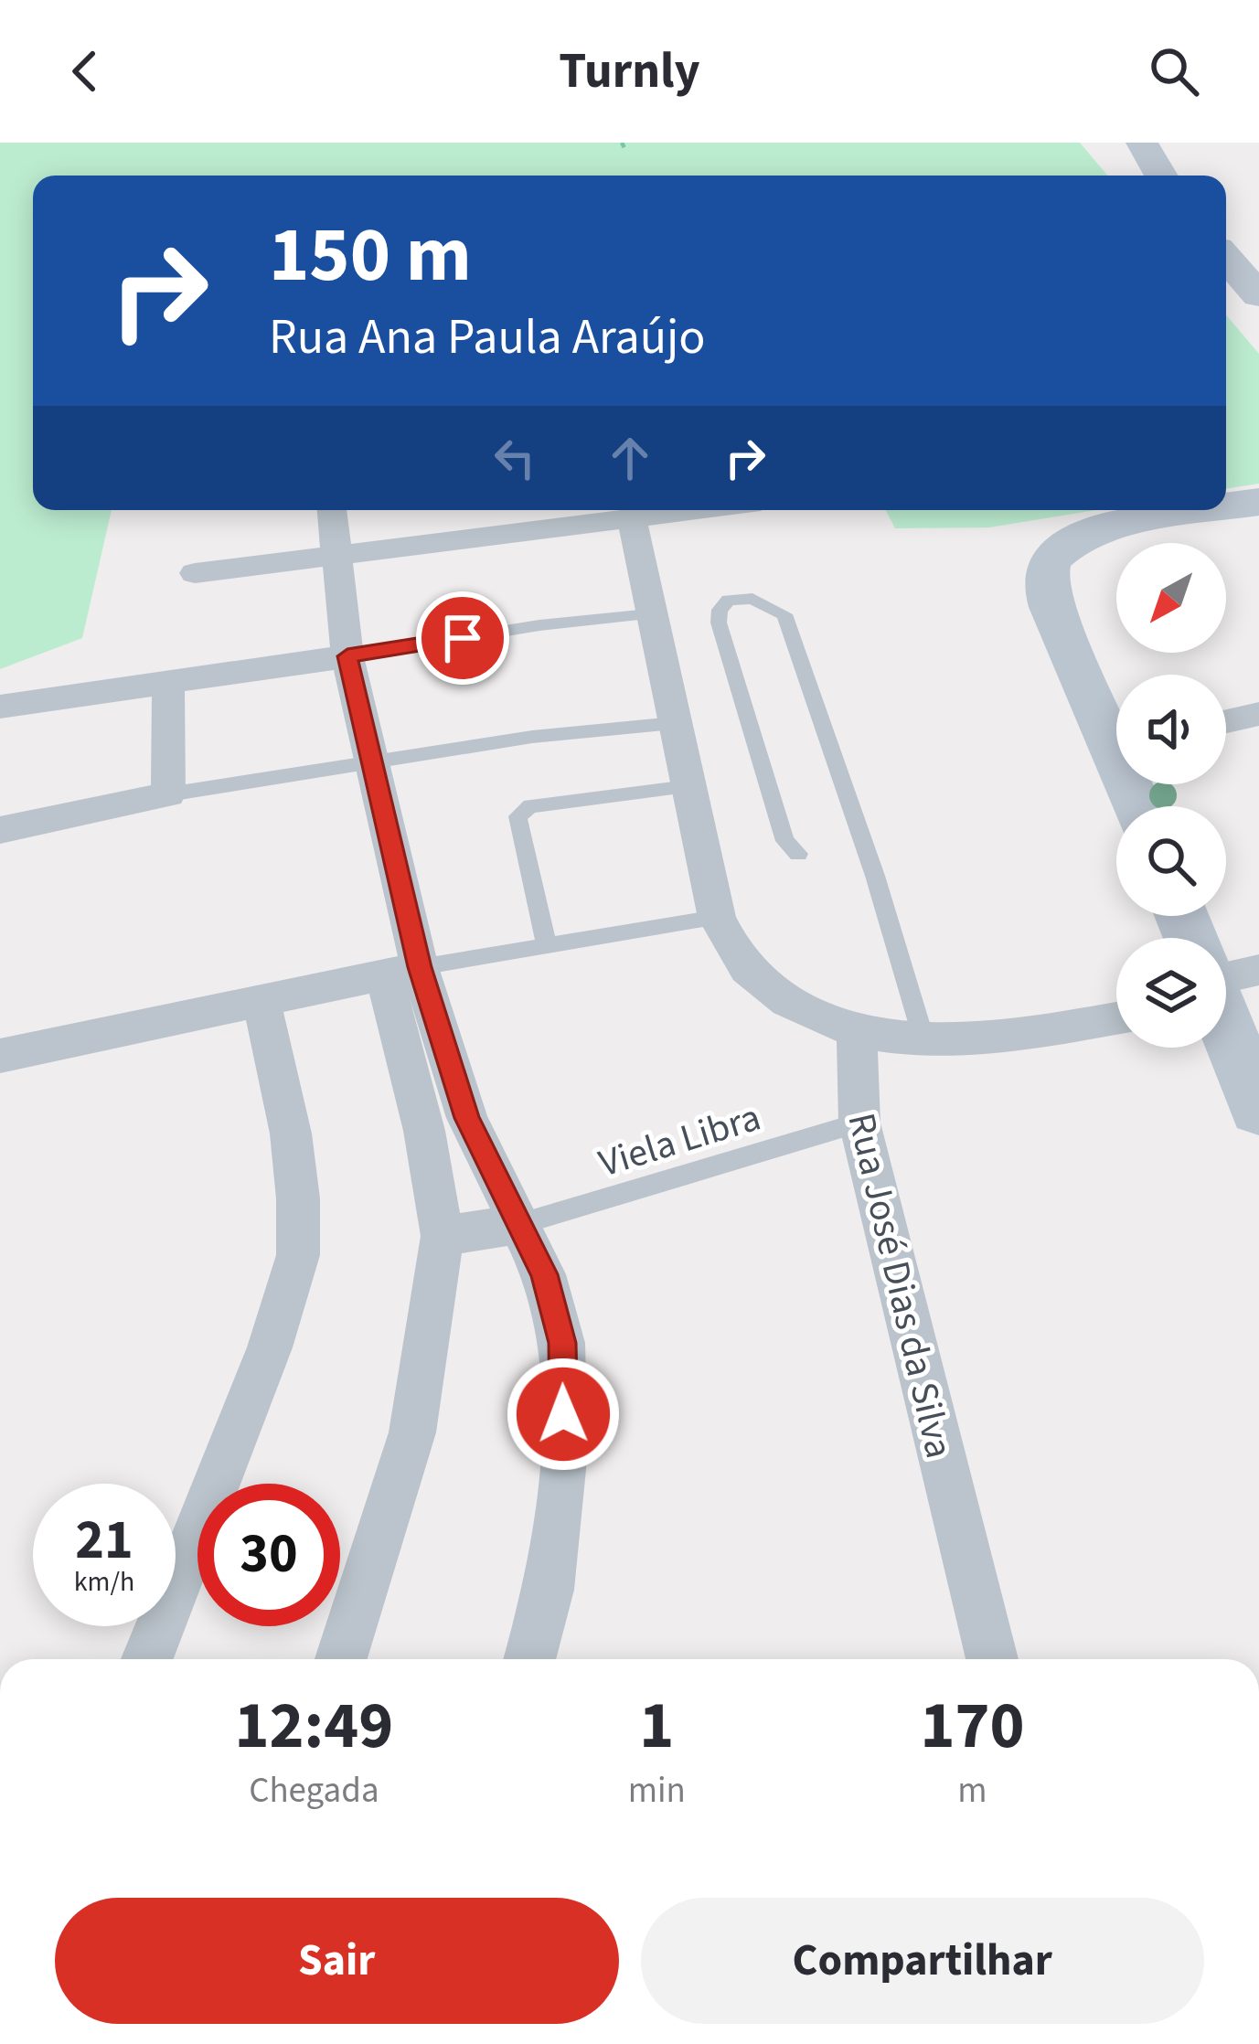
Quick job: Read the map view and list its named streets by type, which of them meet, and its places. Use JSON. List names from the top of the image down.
{
  "streets": {
    "street": ["Rua José Dias da Silva"],
    "lane": ["Viela Libra"]
  },
  "crossings": [
    ["Viela Libra", "Rua José Dias da Silva"]
  ],
  "north": "bottom left",
  "page": {
    "header": "Turnly",
    "turn": ["150 m", "Rua Ana Paula Araújo"],
    "speed": "21 km/h",
    "limit": "30",
    "eta": [
      "12:49",
      "Chegada",
      "1",
      "min",
      "170",
      "m"
    ],
    "buttons": ["Sair", "Compartilhar"]
  }
}
